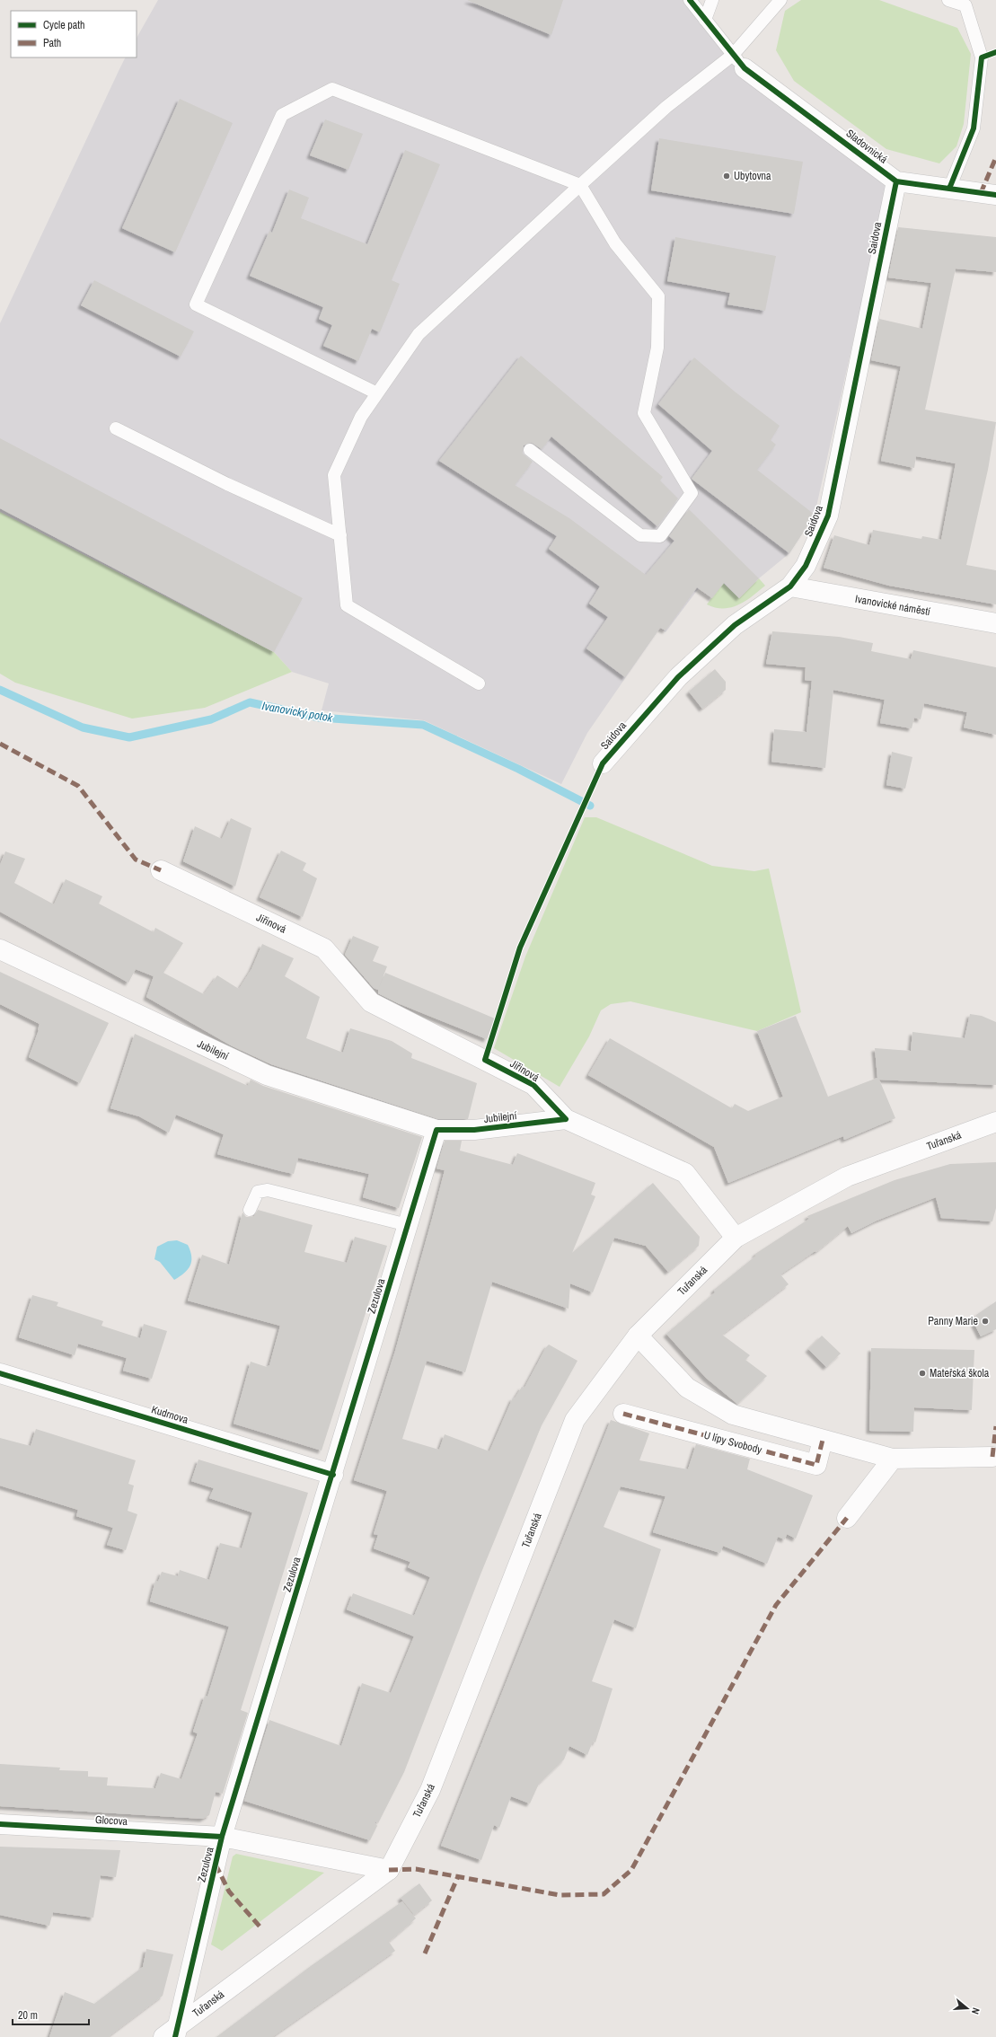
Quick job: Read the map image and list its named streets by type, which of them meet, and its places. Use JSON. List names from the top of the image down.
{
  "streets": {
    "street": [
      "Sladovnická",
      "Saidova",
      "Ivanovické náměstí",
      "Jiřinová",
      "Jubilejní",
      "Tuřanská",
      "Zezulova",
      "Kudrnova",
      "U lípy Svobody",
      "Glocova"
    ]
  },
  "crossings": [
    ["Sladovnická", "Saidova"],
    ["Saidova", "Ivanovické náměstí"],
    ["Jiřinová", "Jubilejní"],
    ["Jubilejní", "Zezulova"],
    ["Tuřanská", "Zezulova"],
    ["Tuřanská", "Glocova"],
    ["Zezulova", "Kudrnova"],
    ["Zezulova", "Glocova"]
  ],
  "water": ["Ivanovický potok"],
  "places": ["Ubytovna", "Panny Marie", "Mateřská škola"],
  "legend": ["Cycle path", "Path"],
  "scale_bar": "20 m",
  "north": "right"
}
